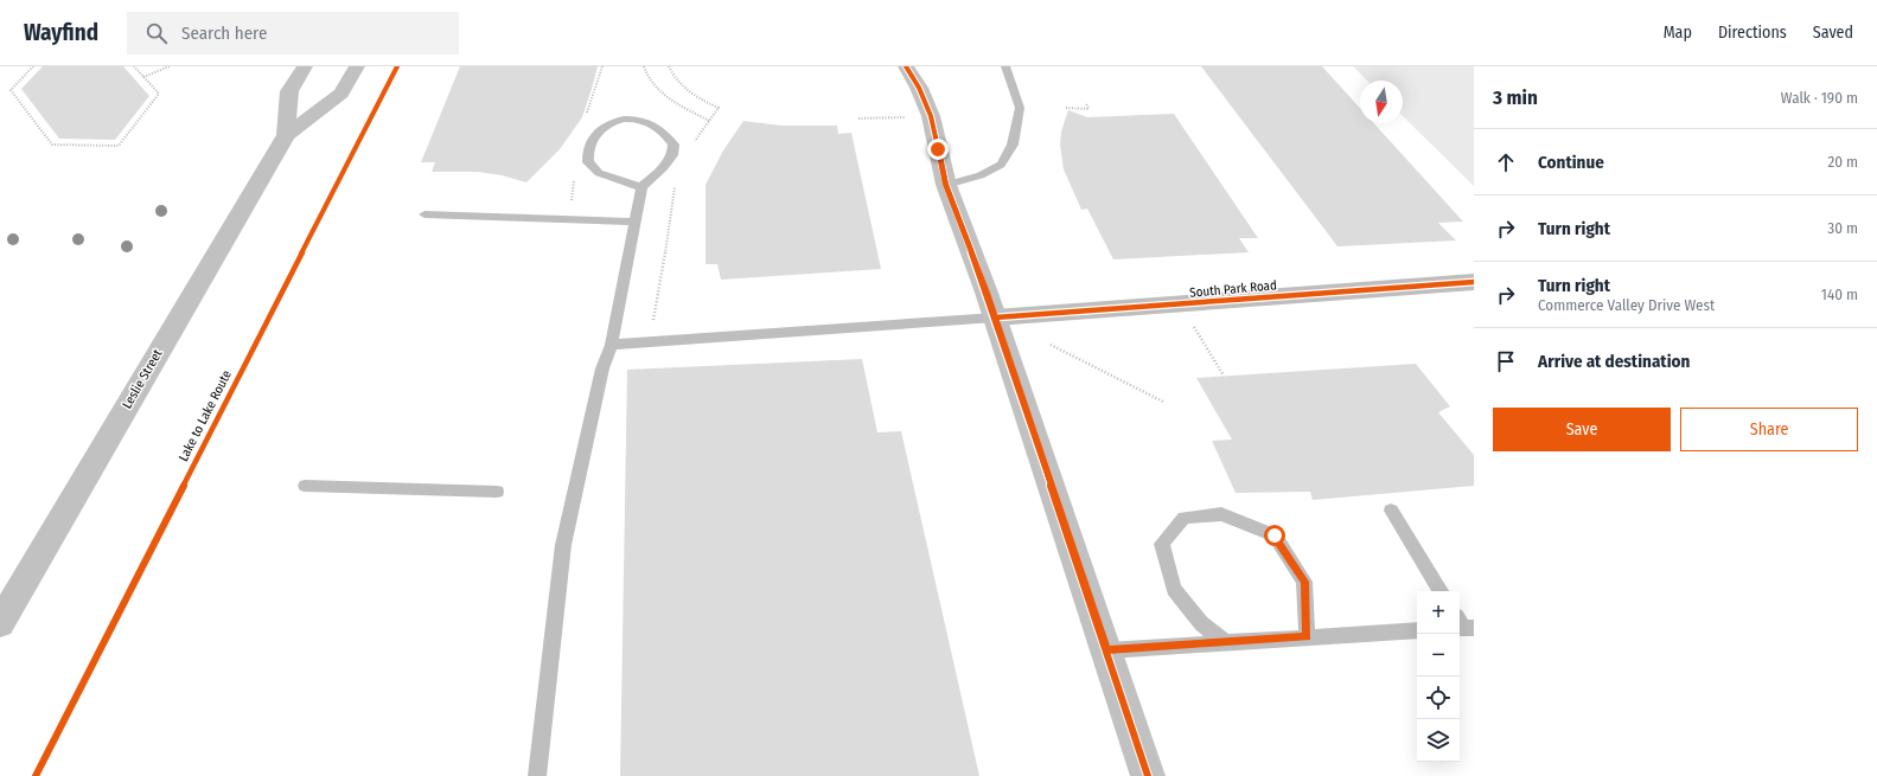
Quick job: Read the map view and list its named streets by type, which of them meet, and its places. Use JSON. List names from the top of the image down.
{
  "streets": {
    "main road": ["Leslie Street"],
    "street": ["South Park Road"],
    "cycle path": ["Lake to Lake Route"]
  },
  "north": "bottom",
  "page": {
    "header": "Wayfind",
    "search": "Search here",
    "nav": ["Map", "Directions", "Saved"],
    "heading": ["3 min", "Walk · 190 m"],
    "list": [
      ["Continue", "20 m"],
      ["Turn right", "30 m"],
      ["Turn right", "Commerce Valley Drive West", "140 m"],
      "Arrive at destination"
    ],
    "buttons": ["Save", "Share"],
    "map_buttons": ["+", "−"]
  }
}
